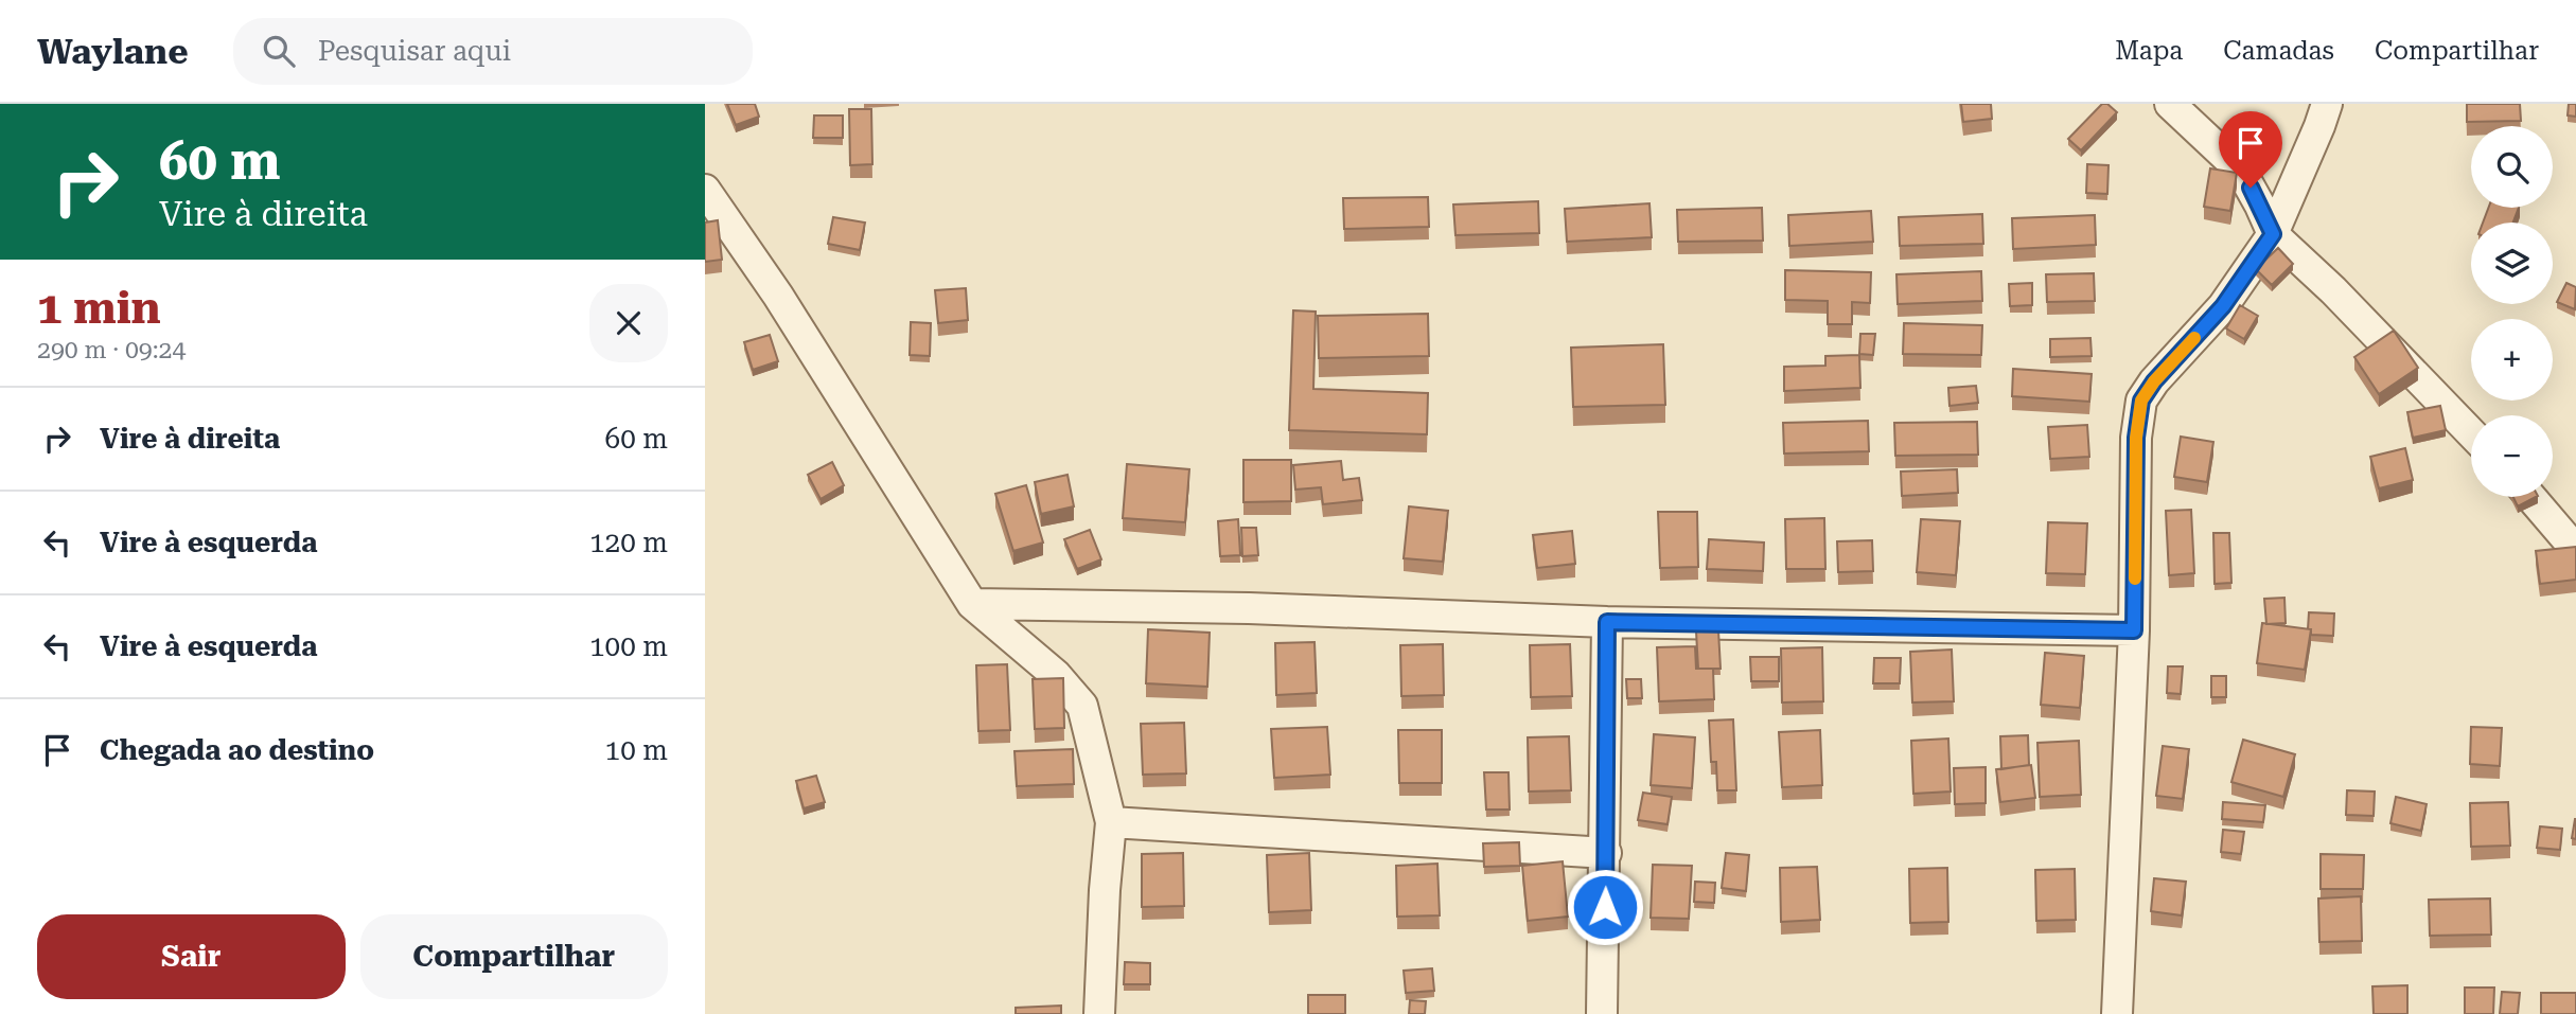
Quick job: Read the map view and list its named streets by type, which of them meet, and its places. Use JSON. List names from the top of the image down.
{
  "page": {
    "header": "Waylane",
    "search": "Pesquisar aqui",
    "nav": ["Mapa", "Camadas", "Compartilhar"],
    "turn": ["60 m", "Vire à direita"],
    "map_buttons": ["+", "−"],
    "heading": ["1 min", "290 m · 09:24"],
    "list": [
      {
        "name": "Vire à direita",
        "value": "60 m"
      },
      {
        "name": "Vire à esquerda",
        "value": "120 m"
      },
      {
        "name": "Vire à esquerda",
        "value": "100 m"
      },
      {
        "name": "Chegada ao destino",
        "value": "10 m"
      }
    ],
    "buttons": ["Sair", "Compartilhar"]
  }
}
